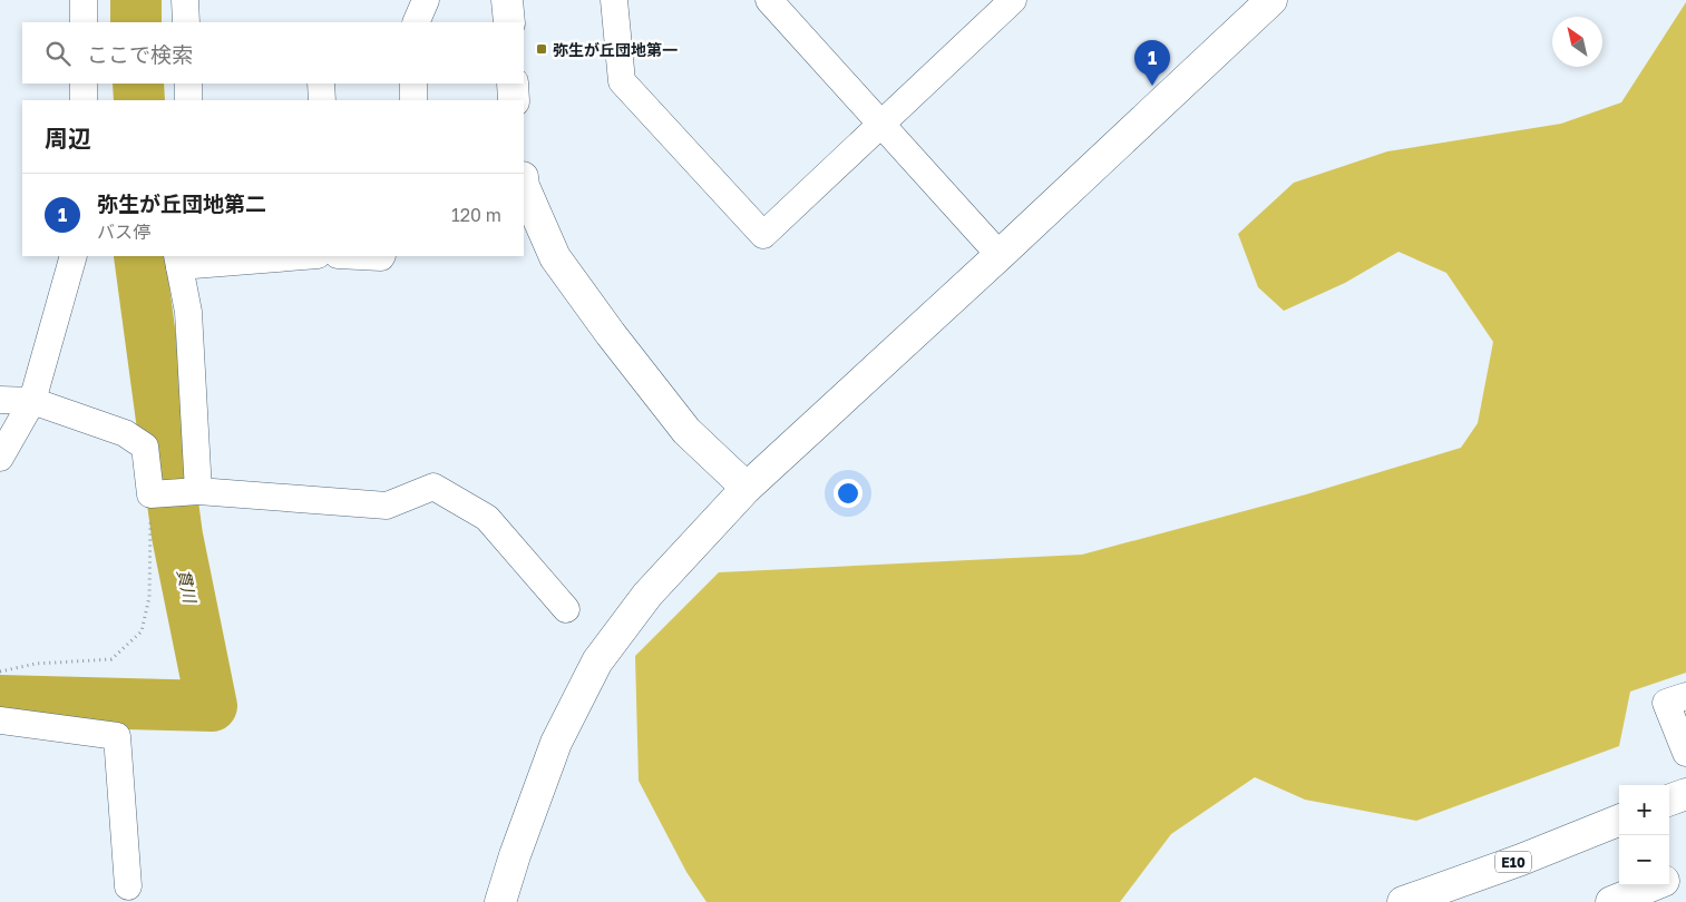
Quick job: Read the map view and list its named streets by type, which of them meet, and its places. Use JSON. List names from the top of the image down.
{
  "streets": {
    "main road": ["E10"]
  },
  "water": ["貫川"],
  "places": {
    "transit": ["弥生が丘団地第一"]
  },
  "north": "top left",
  "page": {
    "search": "ここで検索",
    "pins": "1",
    "heading": "周辺",
    "list": [
      {
        "mark": "1",
        "name": "弥生が丘団地第二",
        "note": "バス停",
        "value": "120 m"
      }
    ],
    "map_buttons": ["+", "−"]
  }
}
